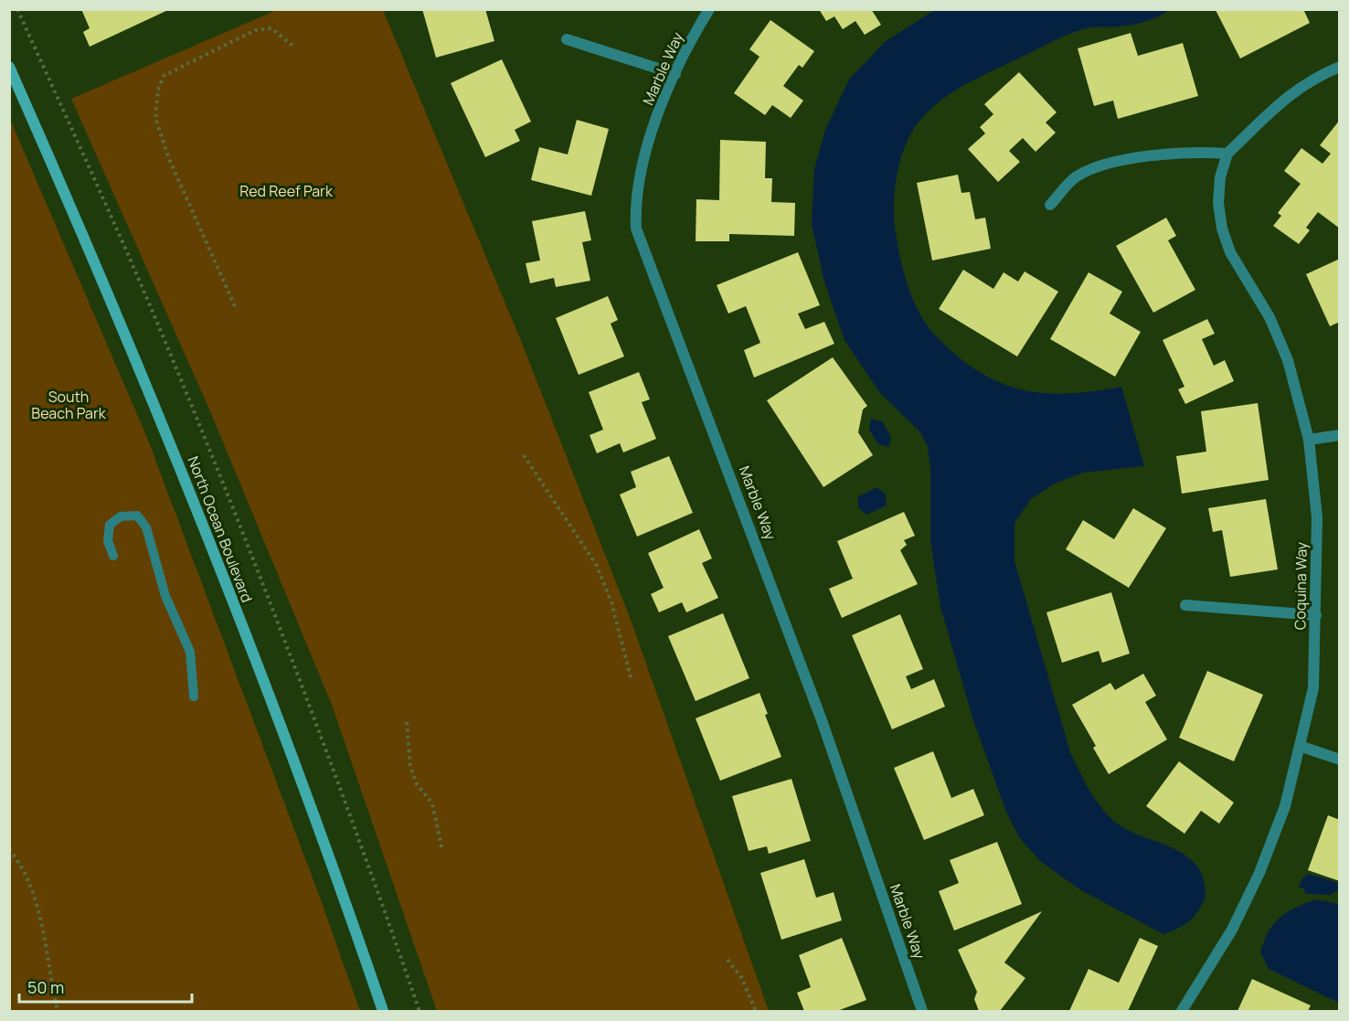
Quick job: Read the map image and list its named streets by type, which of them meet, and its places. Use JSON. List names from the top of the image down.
{
  "streets": {
    "main road": ["North Ocean Boulevard"],
    "street": ["Marble Way", "Coquina Way"]
  },
  "parks": ["Red Reef Park", "South Beach Park"],
  "scale_bar": "50 m"
}
